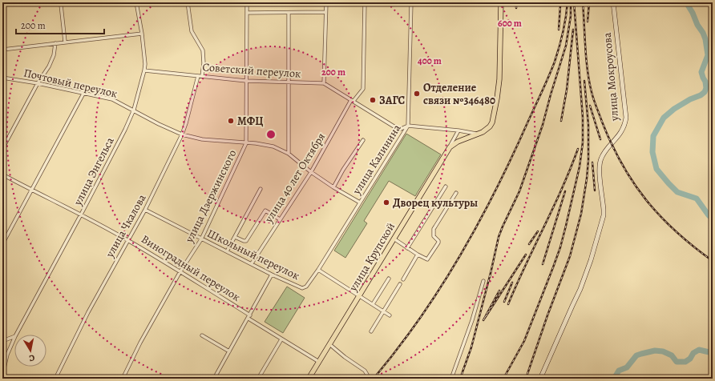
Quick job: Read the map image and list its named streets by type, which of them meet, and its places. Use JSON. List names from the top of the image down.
{
  "streets": {
    "main road": ["улица Крупской"],
    "street": [
      "Советский переулок",
      "улица Мокроусова",
      "Почтовый переулок",
      "улица Калинина",
      "улица Энгельса",
      "улица 40 лет Октября",
      "улица Дзержинского",
      "улица Чкалова",
      "Школьный переулок",
      "Виноградный переулок"
    ]
  },
  "crossings": [
    ["Советский переулок", "улица Энгельса"],
    ["Советский переулок", "улица Дзержинского"],
    ["Советский переулок", "улица Чкалова"],
    ["Почтовый переулок", "улица Калинина"],
    ["Почтовый переулок", "улица Энгельса"],
    ["Почтовый переулок", "улица 40 лет Октября"],
    ["Почтовый переулок", "улица Дзержинского"],
    ["Почтовый переулок", "улица Чкалова"],
    ["улица Калинина", "Школьный переулок"],
    ["улица Энгельса", "Виноградный переулок"],
    ["улица 40 лет Октября", "Школьный переулок"],
    ["улица Дзержинского", "Школьный переулок"],
    ["улица Дзержинского", "Виноградный переулок"],
    ["улица Чкалова", "Школьный переулок"],
    ["улица Чкалова", "Виноградный переулок"]
  ],
  "places": [
    "Отделение связи №346480",
    "ЗАГС",
    "МФЦ",
    "Дворец культуры"
  ],
  "scale_bar": "200 m",
  "north": "bottom",
  "rings": ["600 m", "400 m", "200 m"]
}
